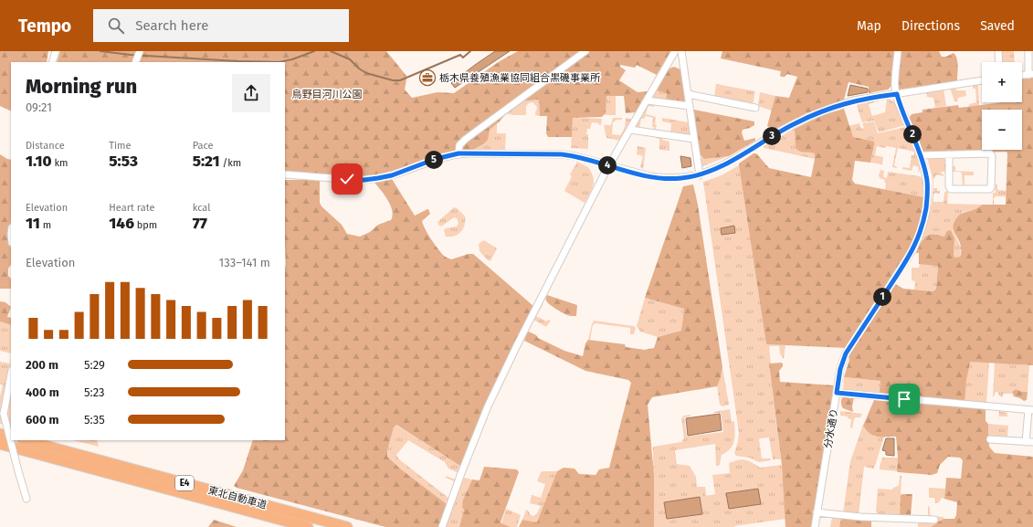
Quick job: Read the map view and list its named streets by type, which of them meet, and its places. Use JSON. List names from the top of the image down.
{
  "streets": {
    "highway": ["E4", "東北自動車道"],
    "street": ["分水通り"]
  },
  "parks": ["鳥野目河川公園"],
  "places": {
    "office": ["栃木県養殖漁業協同組合黒磯事業所"]
  },
  "page": {
    "header": "Tempo",
    "search": "Search here",
    "nav": ["Map", "Directions", "Saved"],
    "map_buttons": ["+", "−"],
    "heading": ["Morning run", "09:21"],
    "stats": [
      ["Distance", "1.10 km"],
      ["Time", "5:53"],
      ["Pace", "5:21 /km"],
      ["Elevation", "11 m"],
      ["Heart rate", "146 bpm"],
      ["kcal", "77"]
    ],
    "pins": [
      "2",
      "3",
      "5",
      "4",
      "1"
    ],
    "chart": ["Elevation", "133–141 m"],
    "list": [
      {
        "name": "200 m",
        "note": "5:29"
      },
      {
        "name": "400 m",
        "note": "5:23"
      },
      {
        "name": "600 m",
        "note": "5:35"
      }
    ]
  }
}
